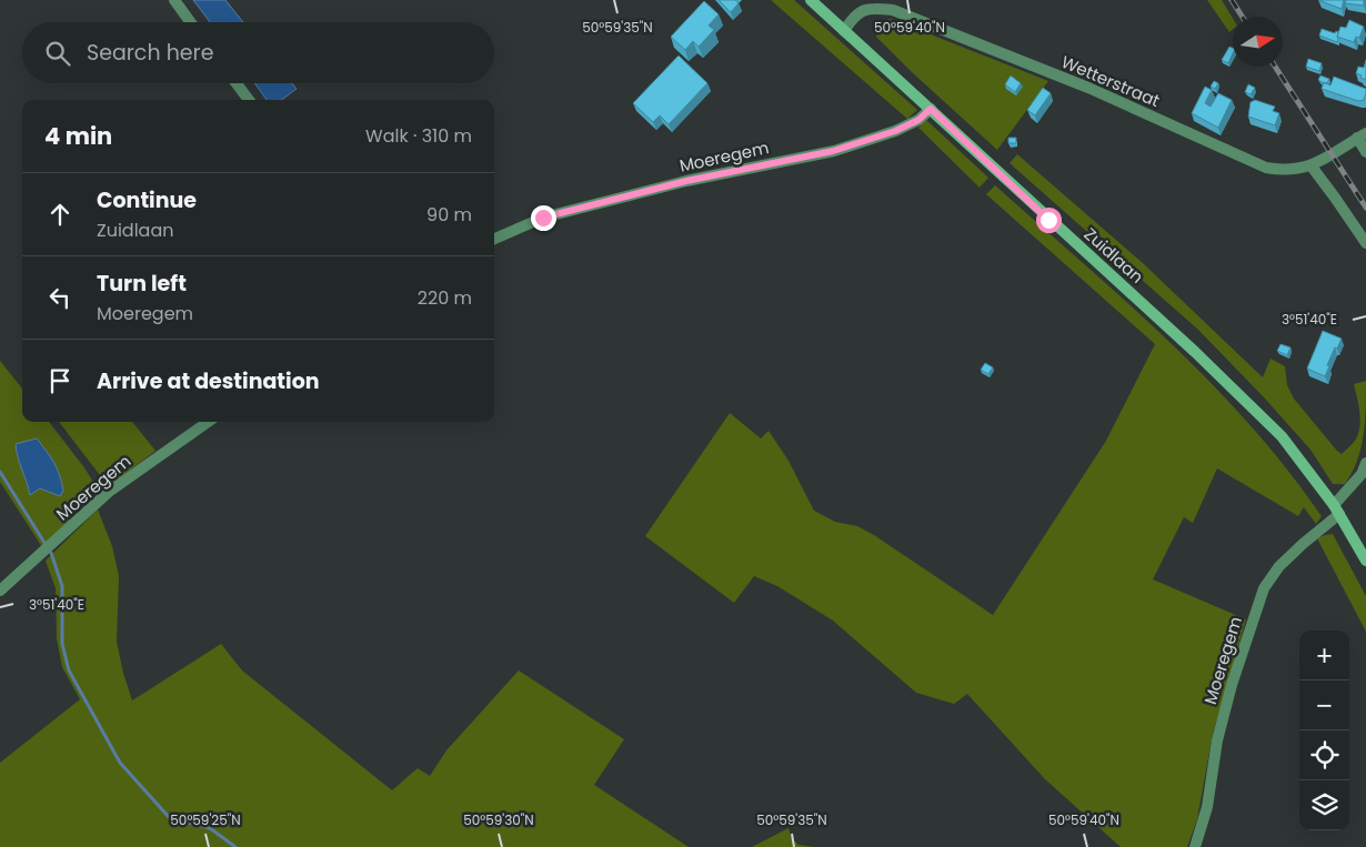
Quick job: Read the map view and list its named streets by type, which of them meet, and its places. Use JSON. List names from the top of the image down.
{
  "streets": {
    "main road": ["Zuidlaan"],
    "street": ["Wetterstraat", "Moeregem"]
  },
  "crossings": [
    ["Wetterstraat", "Zuidlaan"],
    ["Moeregem", "Zuidlaan"]
  ],
  "north": "right",
  "page": {
    "search": "Search here",
    "heading": ["4 min", "Walk · 310 m"],
    "list": [
      ["Continue", "Zuidlaan", "90 m"],
      ["Turn left", "Moeregem", "220 m"],
      "Arrive at destination"
    ],
    "map_buttons": ["+", "−"]
  },
  "coordinates": [
    "50°59'35\"N",
    "50°59'40\"N",
    "3°51'40\"E",
    "50°59'25\"N",
    "50°59'30\"N"
  ]
}
